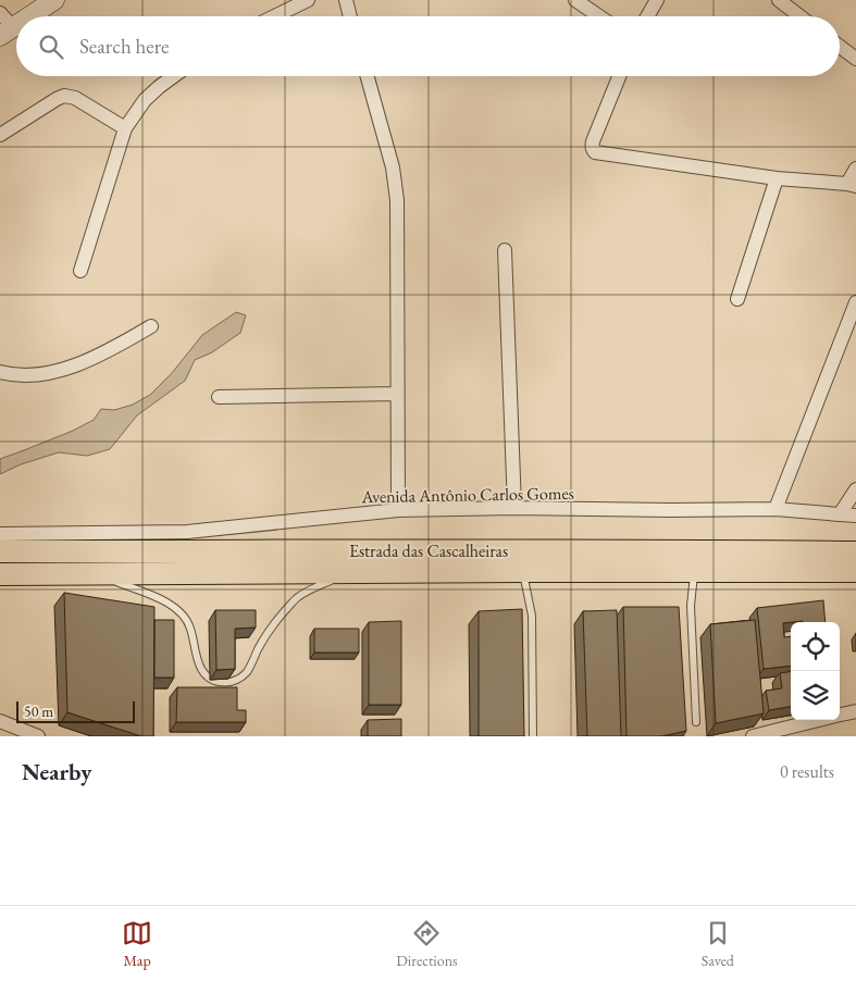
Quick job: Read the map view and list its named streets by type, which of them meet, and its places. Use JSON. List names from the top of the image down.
{
  "streets": {
    "main road": ["Estrada das Cascalheiras"],
    "street": ["Avenida Antônio Carlos Gomes"]
  },
  "scale_bar": "50 m",
  "page": {
    "search": "Search here",
    "scale": "50 m",
    "heading": ["Nearby", "0 results"],
    "nav": ["Map", "Directions", "Saved"]
  }
}
